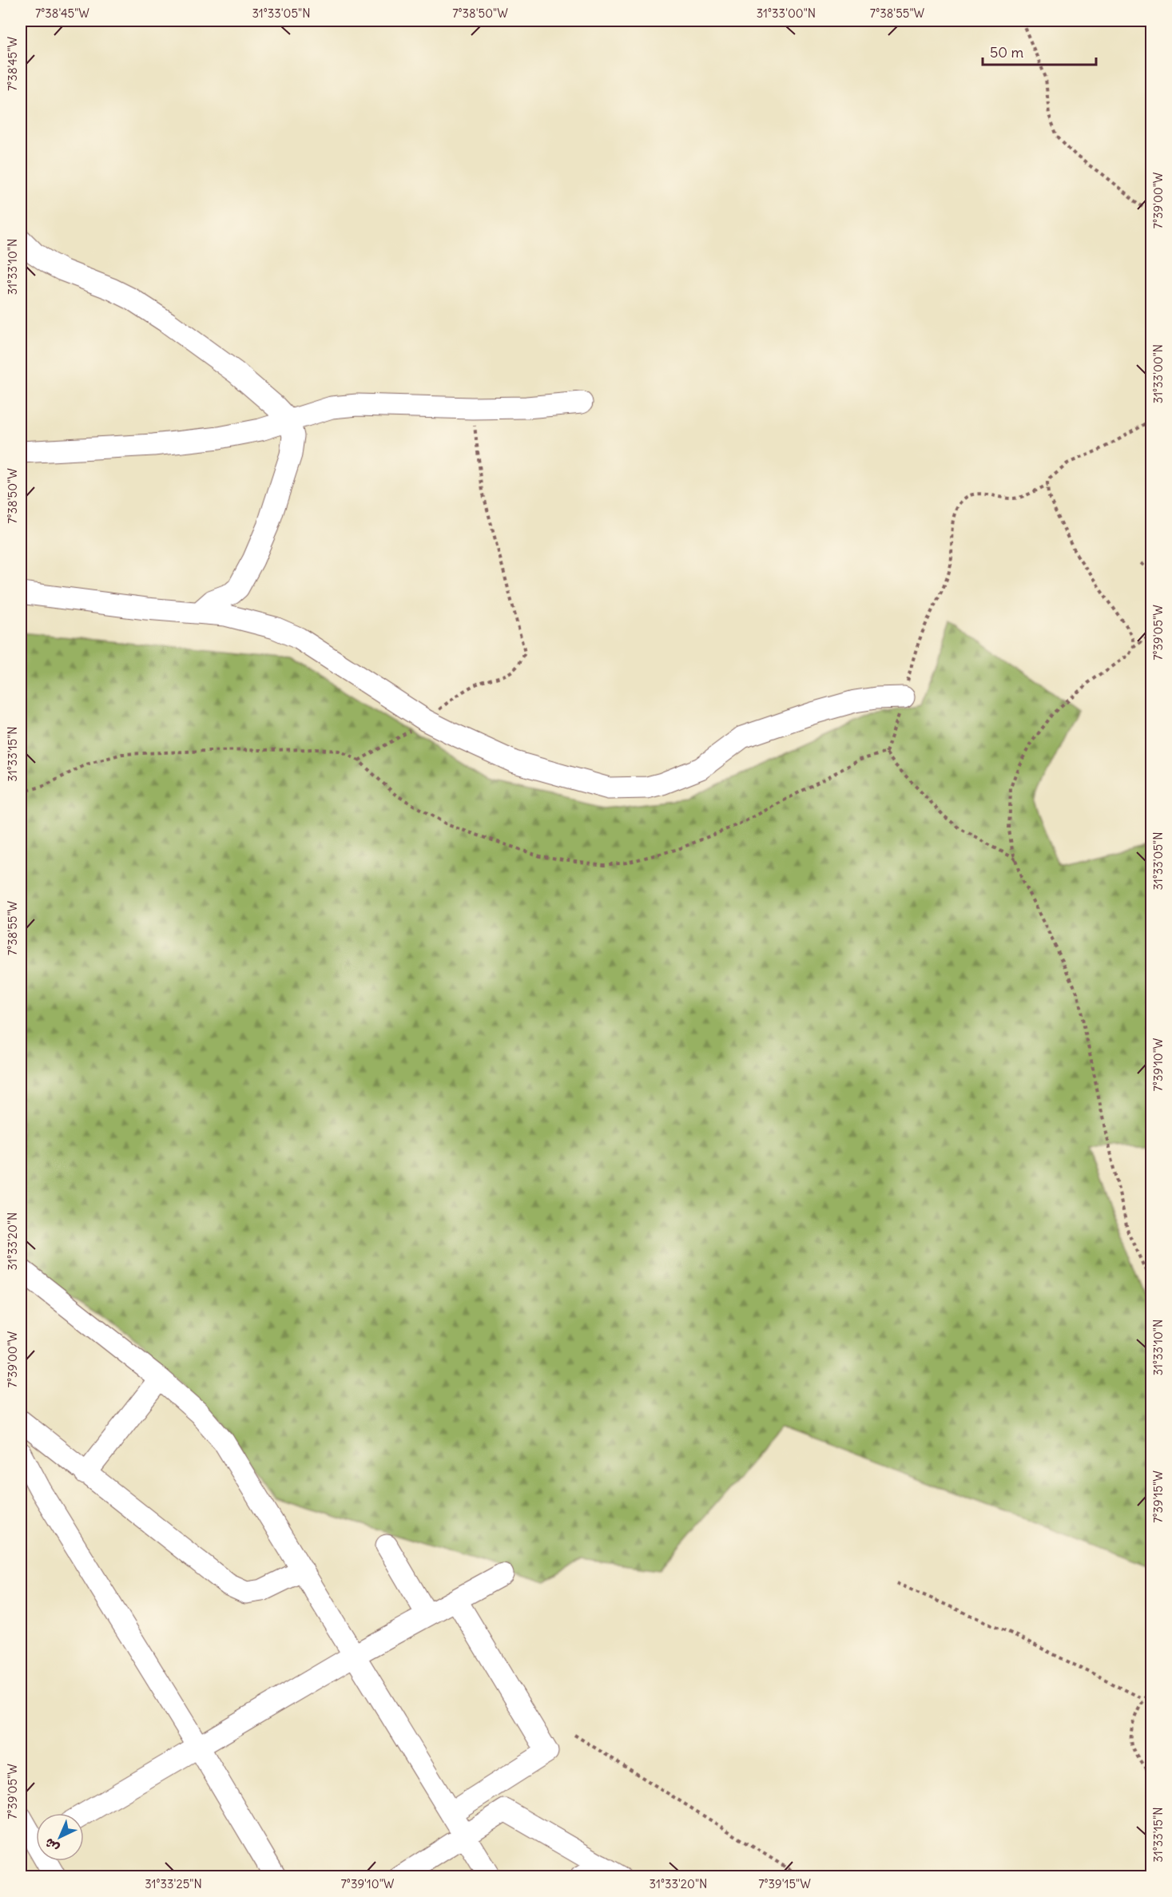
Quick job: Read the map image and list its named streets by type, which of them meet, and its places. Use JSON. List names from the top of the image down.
{
  "scale_bar": "50 m",
  "north": "bottom left",
  "coordinates": [
    "7°38'45\"W",
    "31°33'05\"N",
    "7°38'50\"W",
    "31°33'00\"N",
    "7°38'55\"W",
    "7°39'00\"W",
    "31°33'10\"N",
    "7°39'05\"W",
    "31°33'15\"N",
    "7°39'10\"W",
    "31°33'20\"N",
    "7°39'15\"W",
    "31°33'25\"N"
  ]
}
